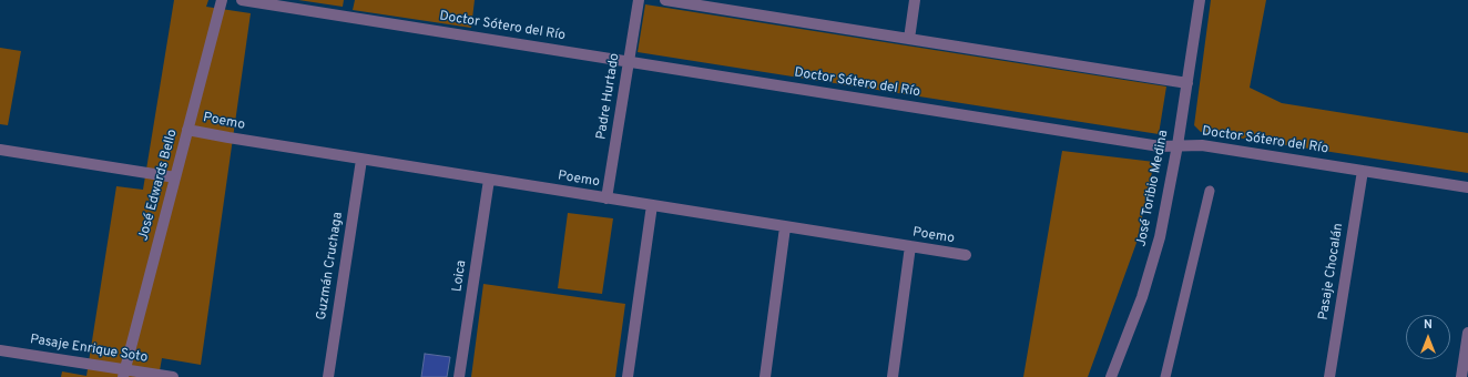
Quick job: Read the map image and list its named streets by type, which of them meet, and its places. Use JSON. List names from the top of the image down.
{
  "streets": {
    "street": [
      "Doctor Sótero del Río",
      "Padre Hurtado",
      "Poemo",
      "José Edwards Bello",
      "José Toribio Medina",
      "Guzmán Cruchaga",
      "Pasaje Chocalán",
      "Loica",
      "Pasaje Enrique Soto"
    ]
  },
  "crossings": [
    ["Doctor Sótero del Río", "Padre Hurtado"],
    ["Doctor Sótero del Río", "José Toribio Medina"],
    ["Doctor Sótero del Río", "Pasaje Chocalán"],
    ["Padre Hurtado", "Poemo"],
    ["Poemo", "José Edwards Bello"],
    ["Poemo", "Guzmán Cruchaga"],
    ["Poemo", "Loica"],
    ["José Edwards Bello", "Pasaje Enrique Soto"]
  ],
  "north": "top"
}
